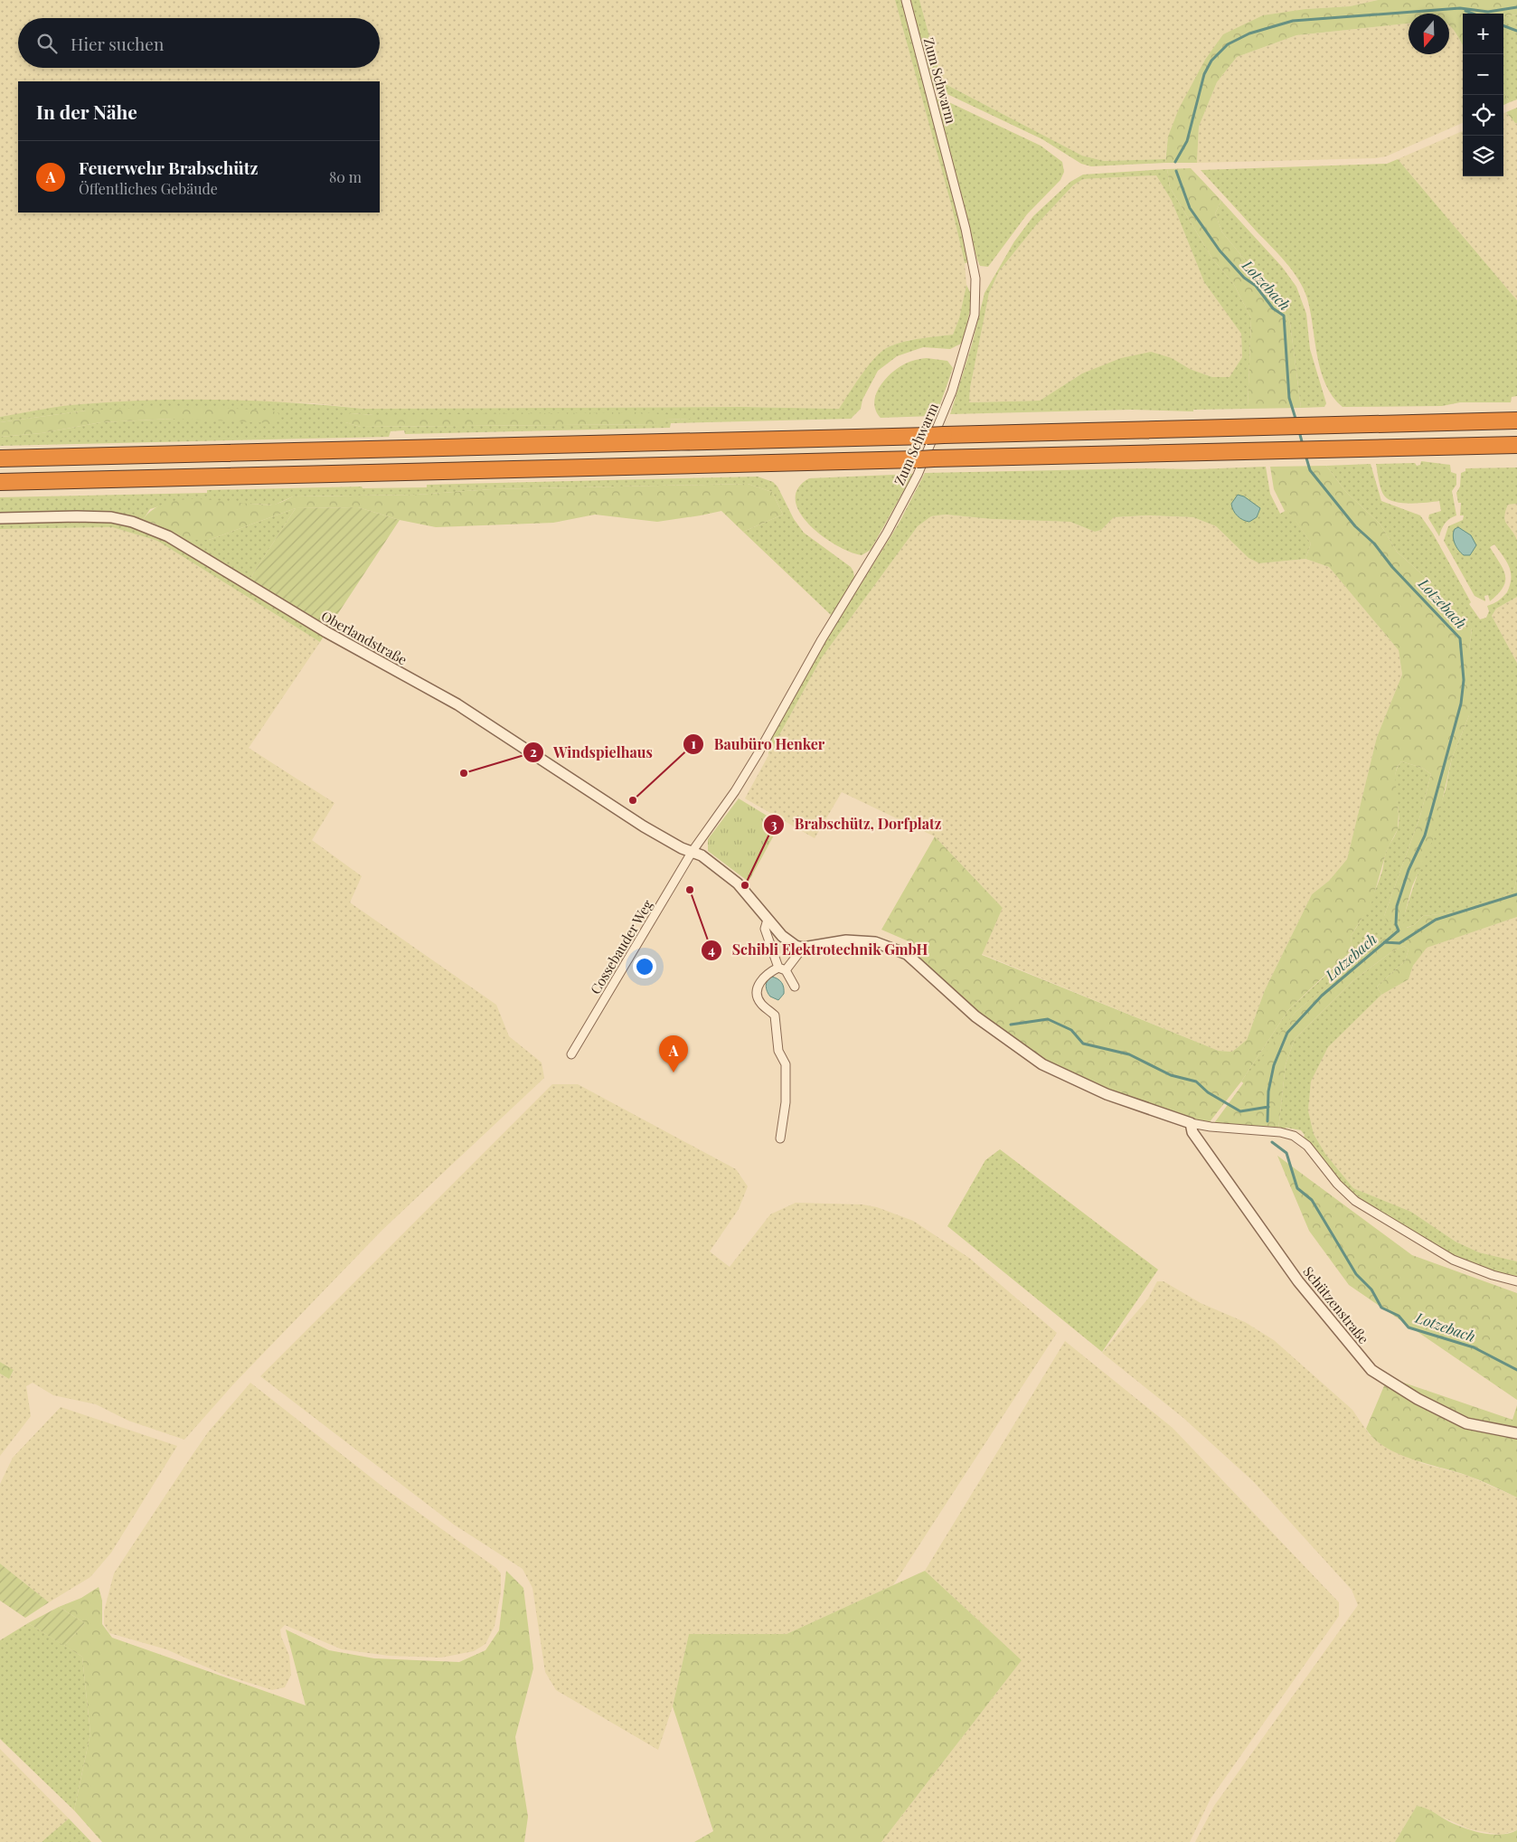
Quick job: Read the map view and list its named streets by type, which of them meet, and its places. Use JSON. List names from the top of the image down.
{
  "streets": {
    "street": [
      "Zum Schwarm",
      "Oberlandstraße",
      "Cossebauder Weg",
      "Schützenstraße"
    ]
  },
  "crossings": [
    ["Zum Schwarm", "Oberlandstraße"],
    ["Zum Schwarm", "Cossebauder Weg"],
    ["Oberlandstraße", "Cossebauder Weg"]
  ],
  "water": ["Lotzebach"],
  "places": [
    "Windspielhaus",
    "Baubüro Henker",
    "Brabschütz, Dorfplatz",
    "Schibli Elektrotechnik GmbH"
  ],
  "north": "bottom",
  "page": {
    "map_buttons": ["+", "−"],
    "search": "Hier suchen",
    "heading": "In der Nähe",
    "list": [
      {
        "mark": "A",
        "name": "Feuerwehr Brabschütz",
        "note": "Öffentliches Gebäude",
        "value": "80 m"
      }
    ],
    "pins": "A"
  }
}
